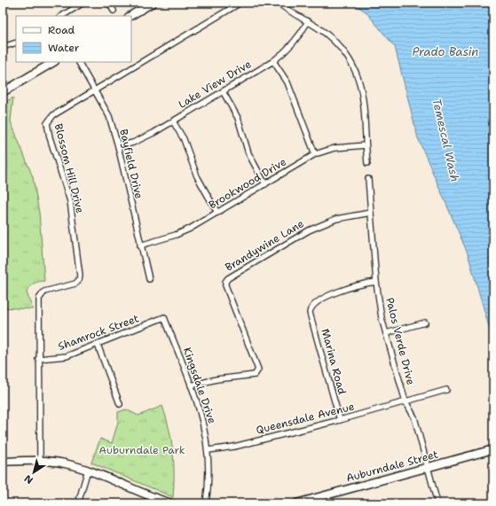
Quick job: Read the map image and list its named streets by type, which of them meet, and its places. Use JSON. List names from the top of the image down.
{
  "streets": {
    "street": [
      "Lake View Drive",
      "Bayfield Drive",
      "Blossom Hill Drive",
      "Brookwood Drive",
      "Brandywine Lane",
      "Shamrock Street",
      "Palos Verde Drive",
      "Marina Road",
      "Kingsdale Drive",
      "Queensdale Avenue",
      "Auburndale Street"
    ]
  },
  "crossings": [
    ["Lake View Drive", "Bayfield Drive"],
    ["Bayfield Drive", "Blossom Hill Drive"],
    ["Bayfield Drive", "Brookwood Drive"],
    ["Blossom Hill Drive", "Shamrock Street"],
    ["Brandywine Lane", "Palos Verde Drive"],
    ["Brandywine Lane", "Kingsdale Drive"],
    ["Shamrock Street", "Kingsdale Drive"],
    ["Palos Verde Drive", "Marina Road"],
    ["Palos Verde Drive", "Queensdale Avenue"],
    ["Palos Verde Drive", "Auburndale Street"],
    ["Marina Road", "Queensdale Avenue"],
    ["Kingsdale Drive", "Queensdale Avenue"]
  ],
  "water": ["Prado Basin", "Temescal Wash"],
  "parks": ["Auburndale Park"],
  "legend": ["Road", "Water"],
  "north": "bottom left"
}
